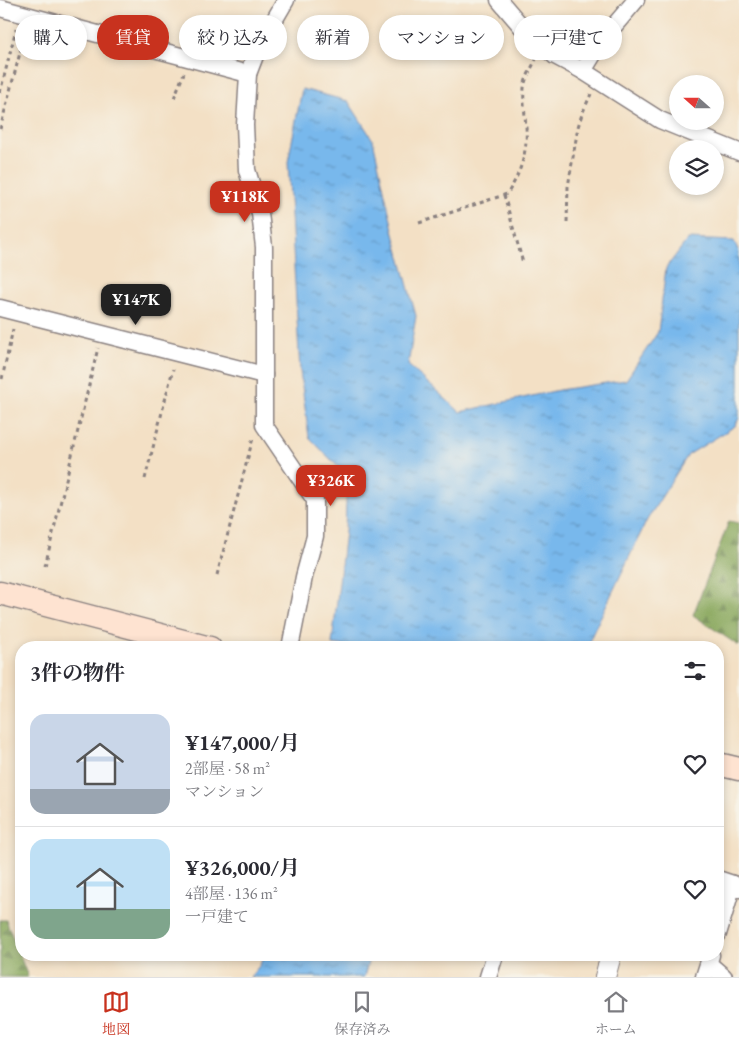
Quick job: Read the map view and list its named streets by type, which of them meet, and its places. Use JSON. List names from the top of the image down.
{
  "north": "left",
  "page": {
    "chip": [
      "購入",
      "賃貸",
      "絞り込み",
      "新着",
      "マンション",
      "一戸建て"
    ],
    "price": ["¥118K", "¥147K", "¥326K"],
    "heading": "3件の物件",
    "list": [
      {
        "name": "¥147,000/月",
        "note": "2部屋 · 58 m² · マンション"
      },
      {
        "name": "¥326,000/月",
        "note": "4部屋 · 136 m² · 一戸建て"
      }
    ],
    "tabs": ["地図", "保存済み", "ホーム"]
  }
}
